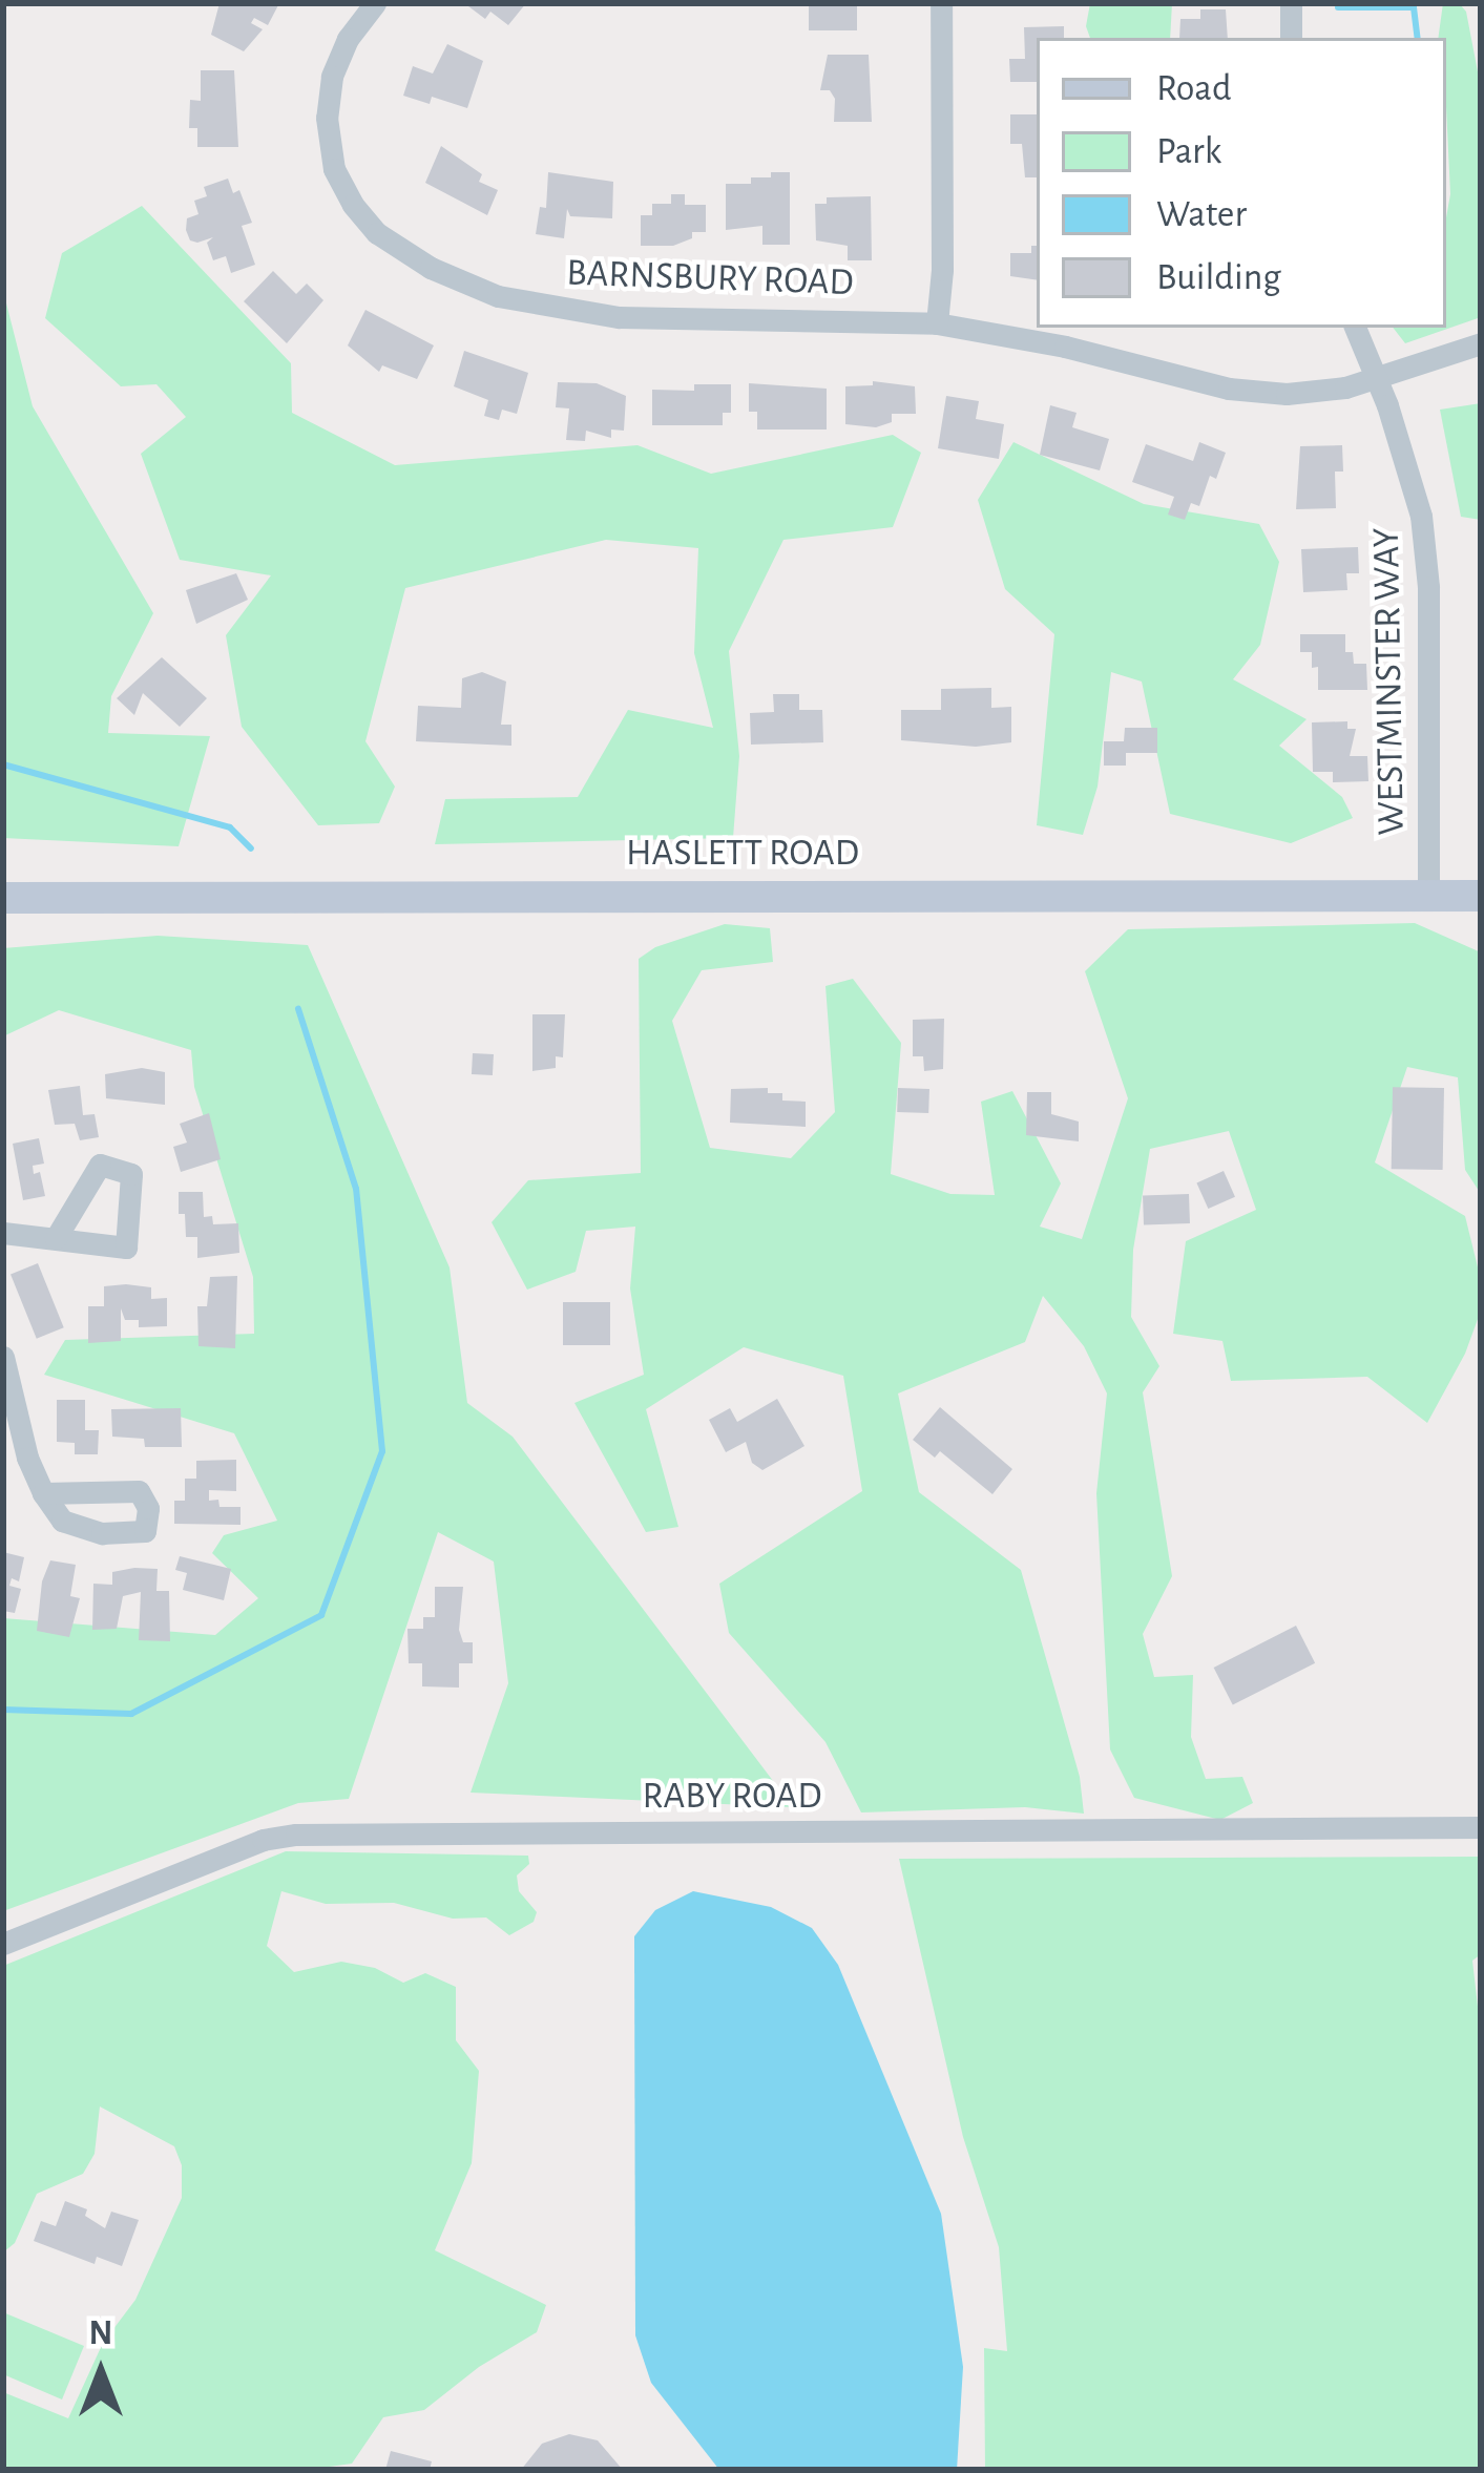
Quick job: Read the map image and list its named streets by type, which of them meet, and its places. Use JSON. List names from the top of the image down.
{
  "streets": {
    "main road": ["HASLETT ROAD"],
    "street": ["BARNSBURY ROAD", "WESTMINSTER WAY", "RABY ROAD"]
  },
  "crossings": [
    ["BARNSBURY ROAD", "WESTMINSTER WAY"],
    ["WESTMINSTER WAY", "HASLETT ROAD"]
  ],
  "legend": [
    "Road",
    "Park",
    "Water",
    "Building"
  ],
  "north": "top"
}
